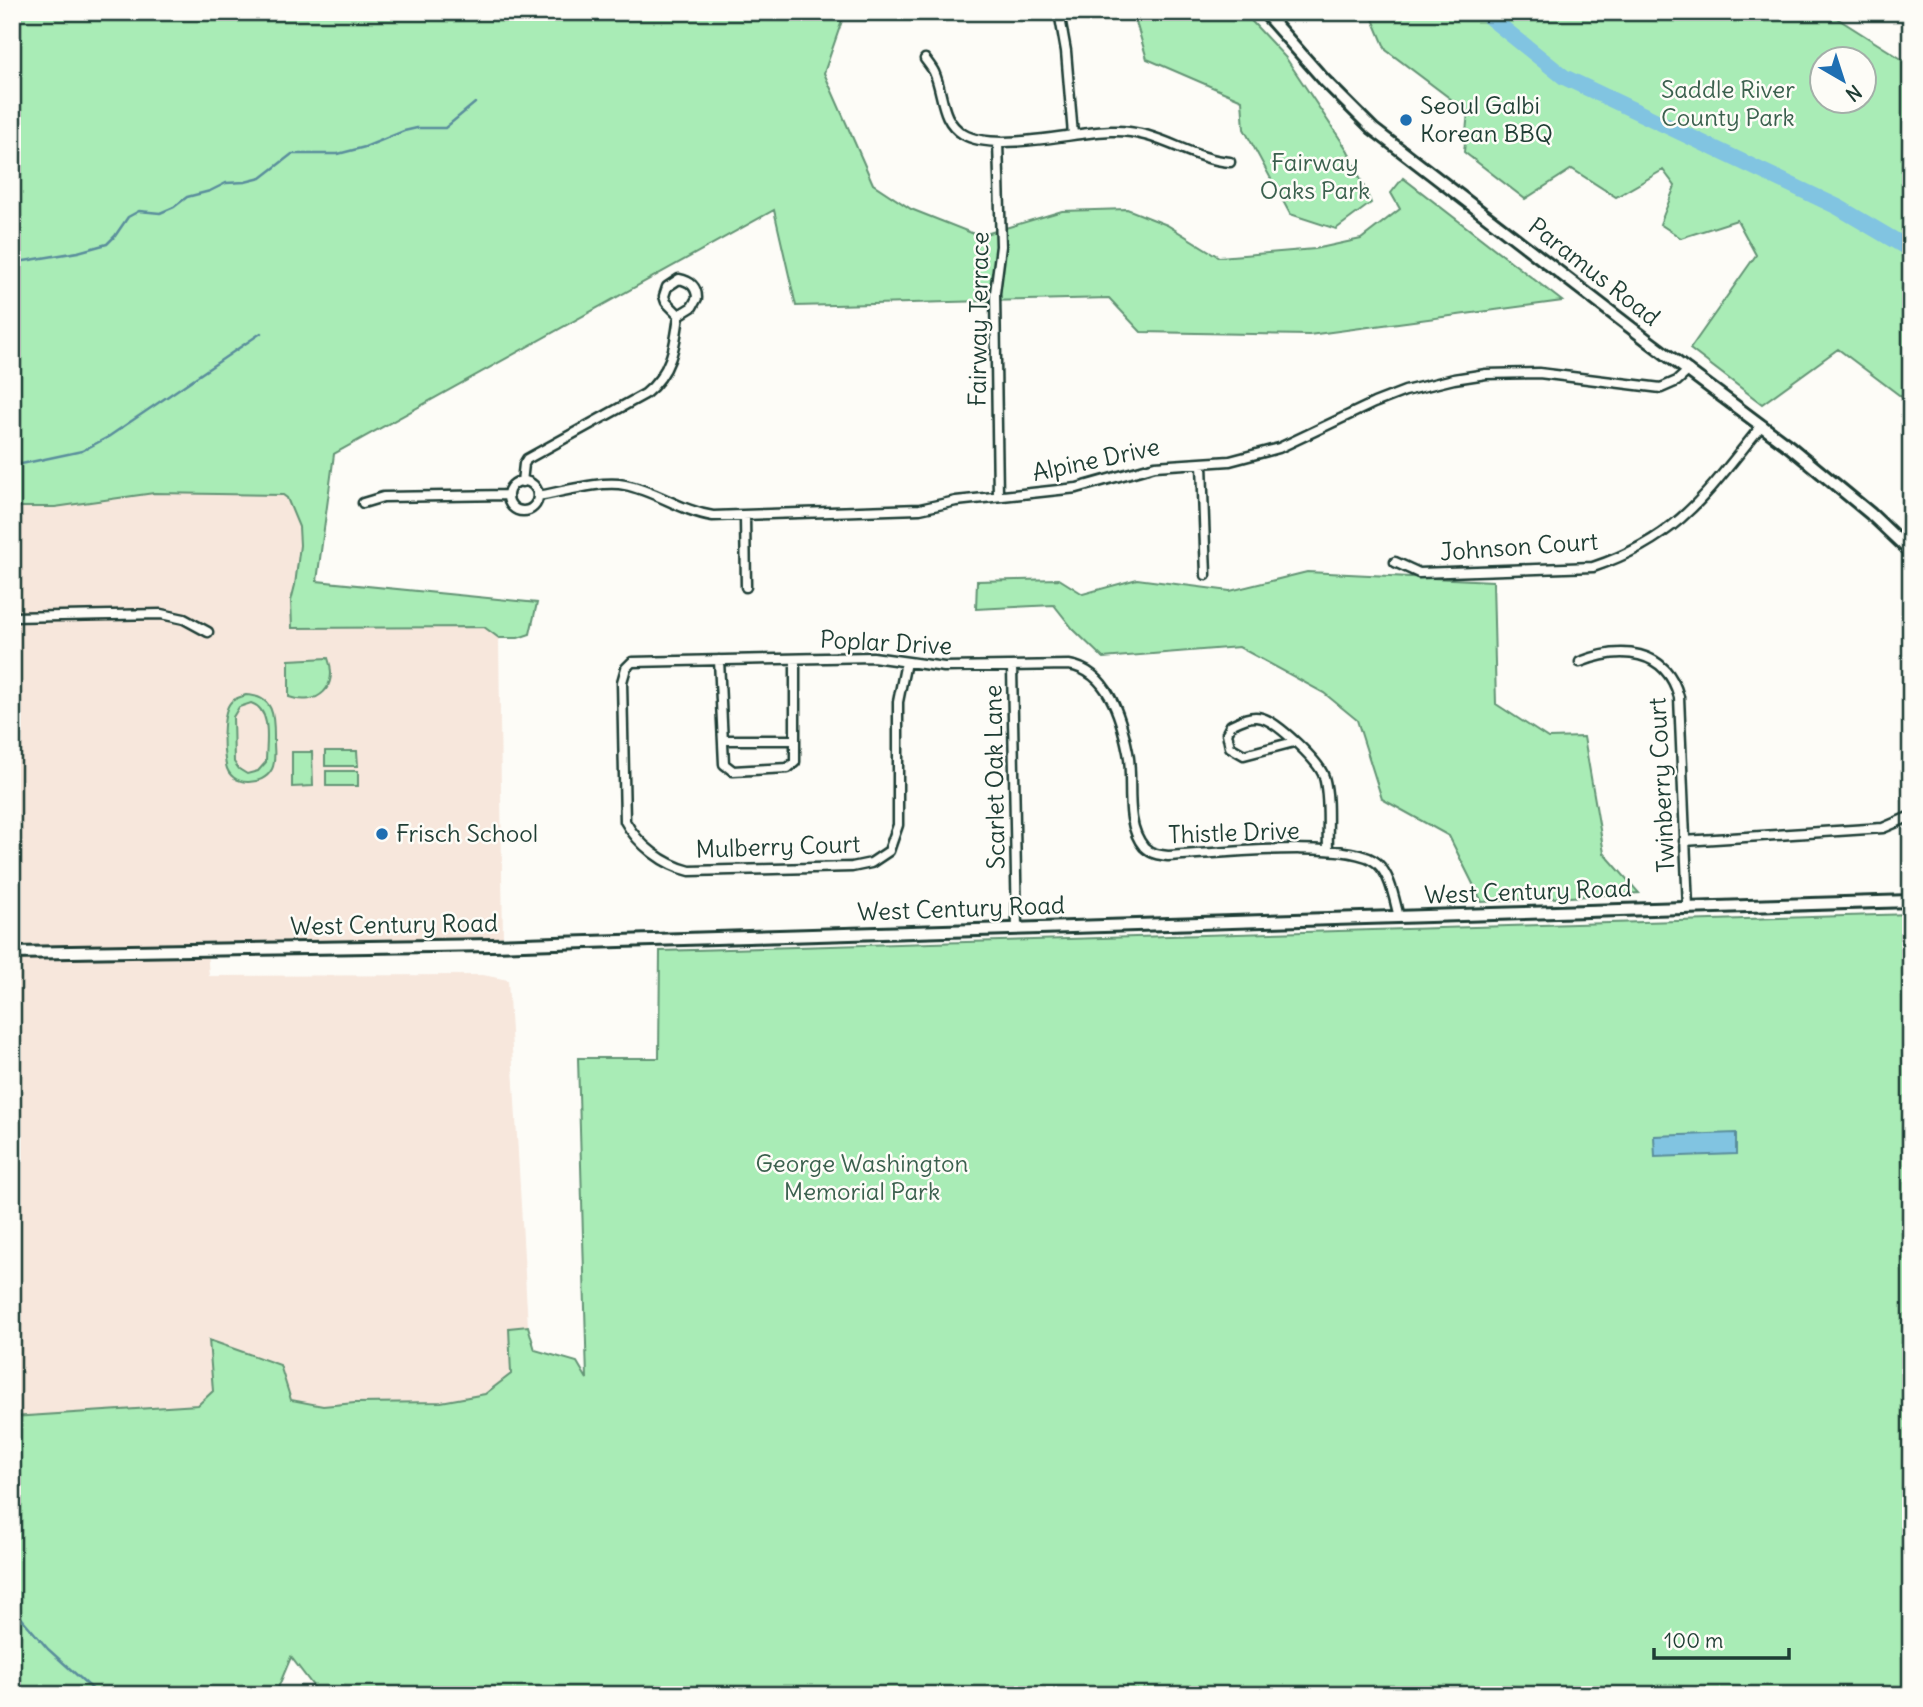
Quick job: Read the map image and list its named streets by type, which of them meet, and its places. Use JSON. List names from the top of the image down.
{
  "streets": {
    "main road": ["Paramus Road", "West Century Road"],
    "street": [
      "Fairway Terrace",
      "Alpine Drive",
      "Johnson Court",
      "Poplar Drive",
      "Scarlet Oak Lane",
      "Twinberry Court",
      "Thistle Drive",
      "Mulberry Court"
    ]
  },
  "crossings": [
    ["Paramus Road", "Alpine Drive"],
    ["Paramus Road", "Johnson Court"],
    ["Fairway Terrace", "Alpine Drive"],
    ["Poplar Drive", "Scarlet Oak Lane"],
    ["Poplar Drive", "Thistle Drive"],
    ["Poplar Drive", "Mulberry Court"],
    ["Scarlet Oak Lane", "West Century Road"],
    ["Twinberry Court", "West Century Road"],
    ["Thistle Drive", "West Century Road"]
  ],
  "parks": ["Saddle River County Park", "Fairway Oaks Park", "George Washington Memorial Park"],
  "places": ["Seoul Galbi Korean BBQ", "Frisch School"],
  "scale_bar": "100 m",
  "north": "bottom right"
}
